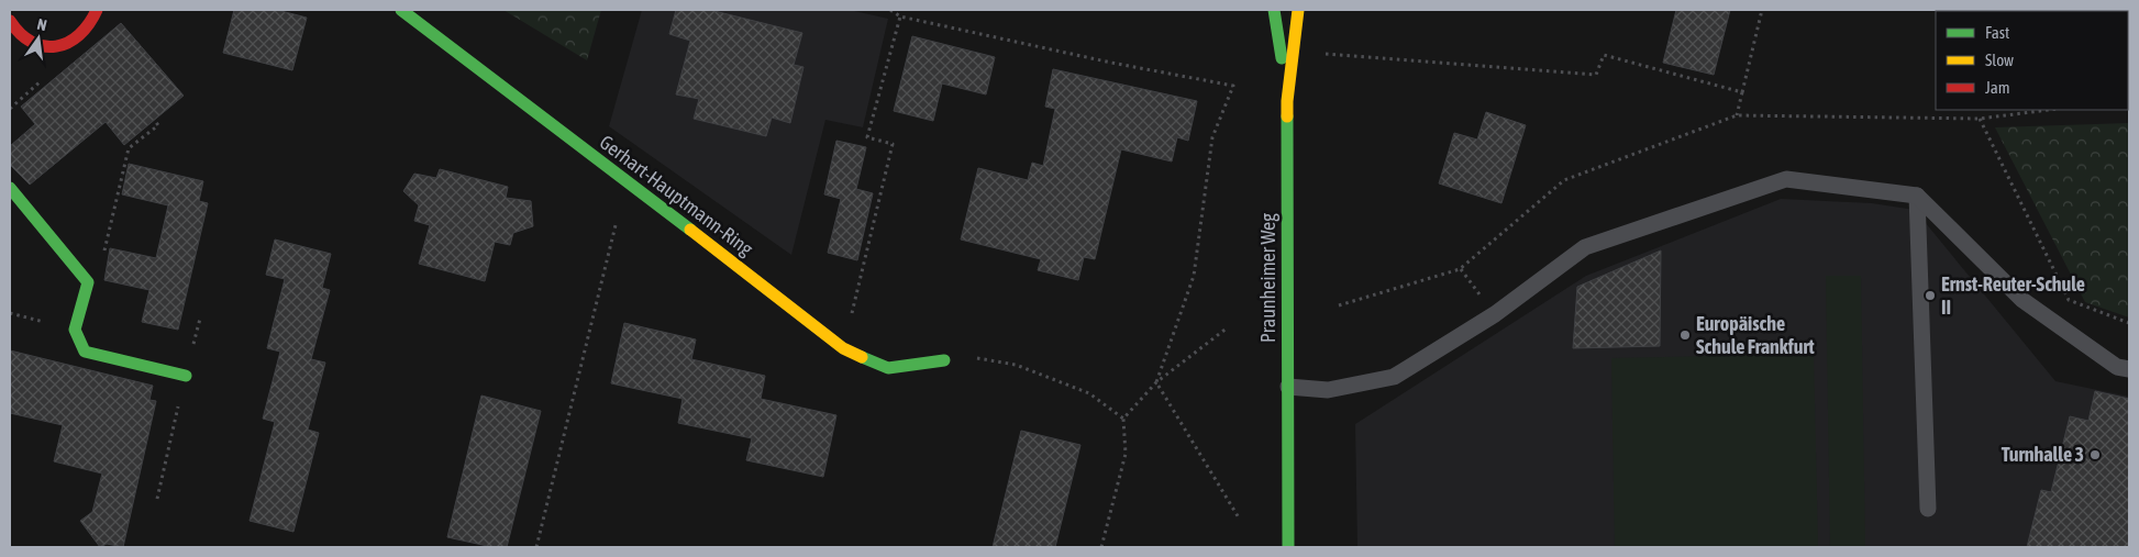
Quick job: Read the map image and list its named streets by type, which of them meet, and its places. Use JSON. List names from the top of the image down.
{
  "streets": {
    "street": ["Gerhart-Hauptmann-Ring", "Praunheimer Weg"]
  },
  "places": ["Ernst-Reuter-Schule II", "Europäische Schule Frankfurt", "Turnhalle 3"],
  "legend": ["Fast", "Slow", "Jam"],
  "north": "top"
}
